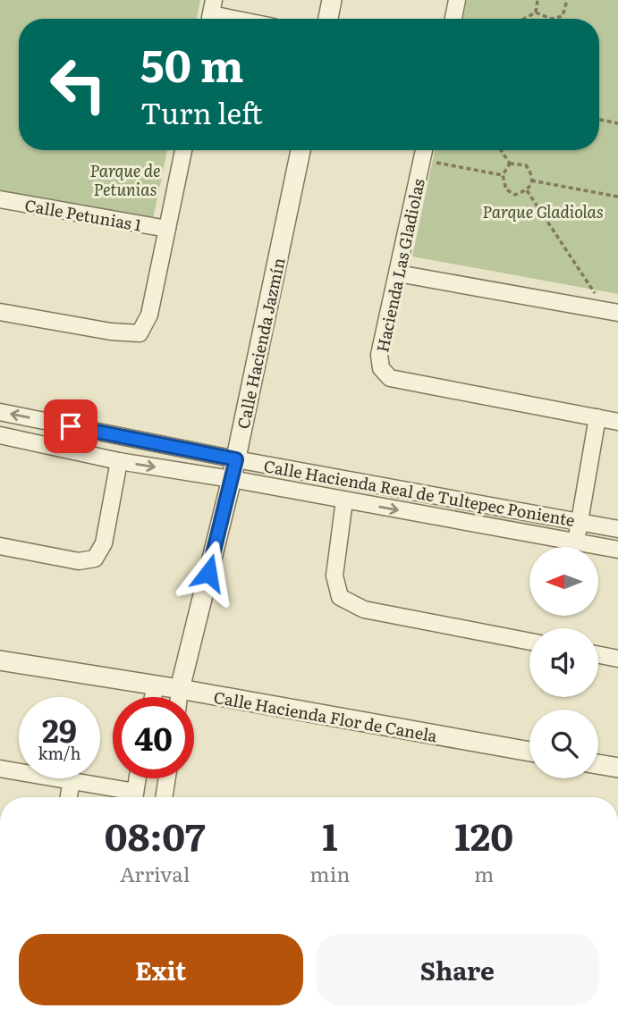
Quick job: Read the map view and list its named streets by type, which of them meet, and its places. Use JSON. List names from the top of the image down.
{
  "streets": {
    "street": [
      "Calle Petunias 1",
      "Hacienda Las Gladiolas",
      "Calle Hacienda Jazmín",
      "Calle Hacienda Real de Tultepec Poniente",
      "Calle Hacienda Flor de Canela"
    ]
  },
  "crossings": [
    ["Calle Hacienda Jazmín", "Calle Hacienda Real de Tultepec Poniente"],
    ["Calle Hacienda Jazmín", "Calle Hacienda Flor de Canela"]
  ],
  "parks": ["Parque de Petunias", "Parque Gladiolas"],
  "north": "left",
  "page": {
    "turn": ["50 m", "Turn left"],
    "speed": "29 km/h",
    "limit": "40",
    "eta": [
      "08:07",
      "Arrival",
      "1",
      "min",
      "120",
      "m"
    ],
    "buttons": ["Exit", "Share"]
  }
}
